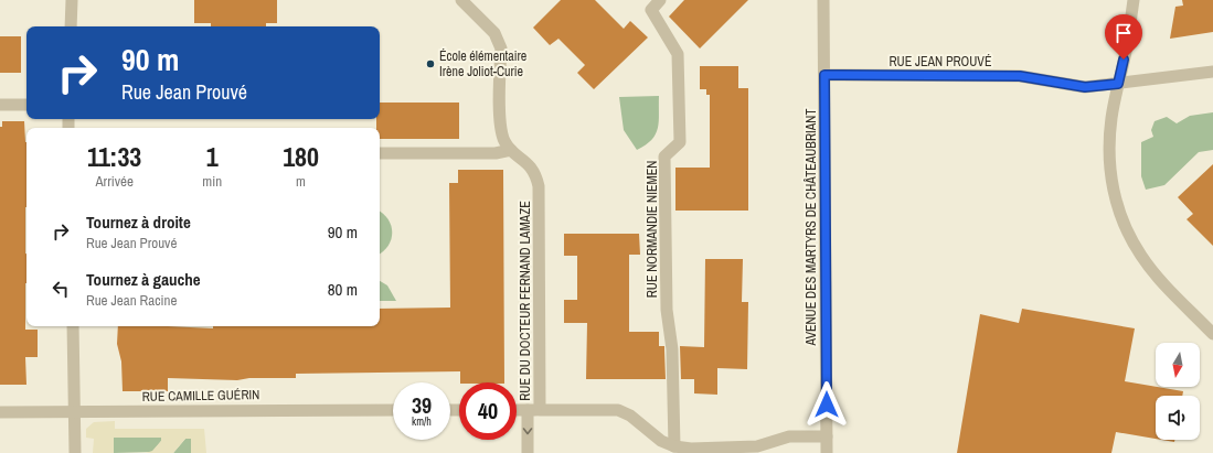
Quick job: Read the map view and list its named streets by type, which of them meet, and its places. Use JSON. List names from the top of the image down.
{
  "streets": {
    "street": [
      "RUE JEAN PROUVÉ",
      "AVENUE DES MARTYRS DE CHÂTEAUBRIANT",
      "RUE NORMANDIE NIEMEN",
      "RUE DU DOCTEUR FERNAND LAMAZE",
      "RUE CAMILLE GUÉRIN"
    ]
  },
  "crossings": [
    ["RUE JEAN PROUVÉ", "AVENUE DES MARTYRS DE CHÂTEAUBRIANT"],
    ["AVENUE DES MARTYRS DE CHÂTEAUBRIANT", "RUE DU DOCTEUR FERNAND LAMAZE"],
    ["RUE NORMANDIE NIEMEN", "RUE DU DOCTEUR FERNAND LAMAZE"]
  ],
  "places": ["École élémentaire Irène Joliot-Curie"],
  "north": "bottom",
  "page": {
    "turn": ["90 m", "Rue Jean Prouvé"],
    "eta": [
      "11:33",
      "Arrivée",
      "1",
      "min",
      "180",
      "m"
    ],
    "list": [
      {
        "name": "Tournez à droite",
        "note": "Rue Jean Prouvé",
        "value": "90 m"
      },
      {
        "name": "Tournez à gauche",
        "note": "Rue Jean Racine",
        "value": "80 m"
      }
    ],
    "speed": "39 km/h",
    "limit": "40"
  }
}
